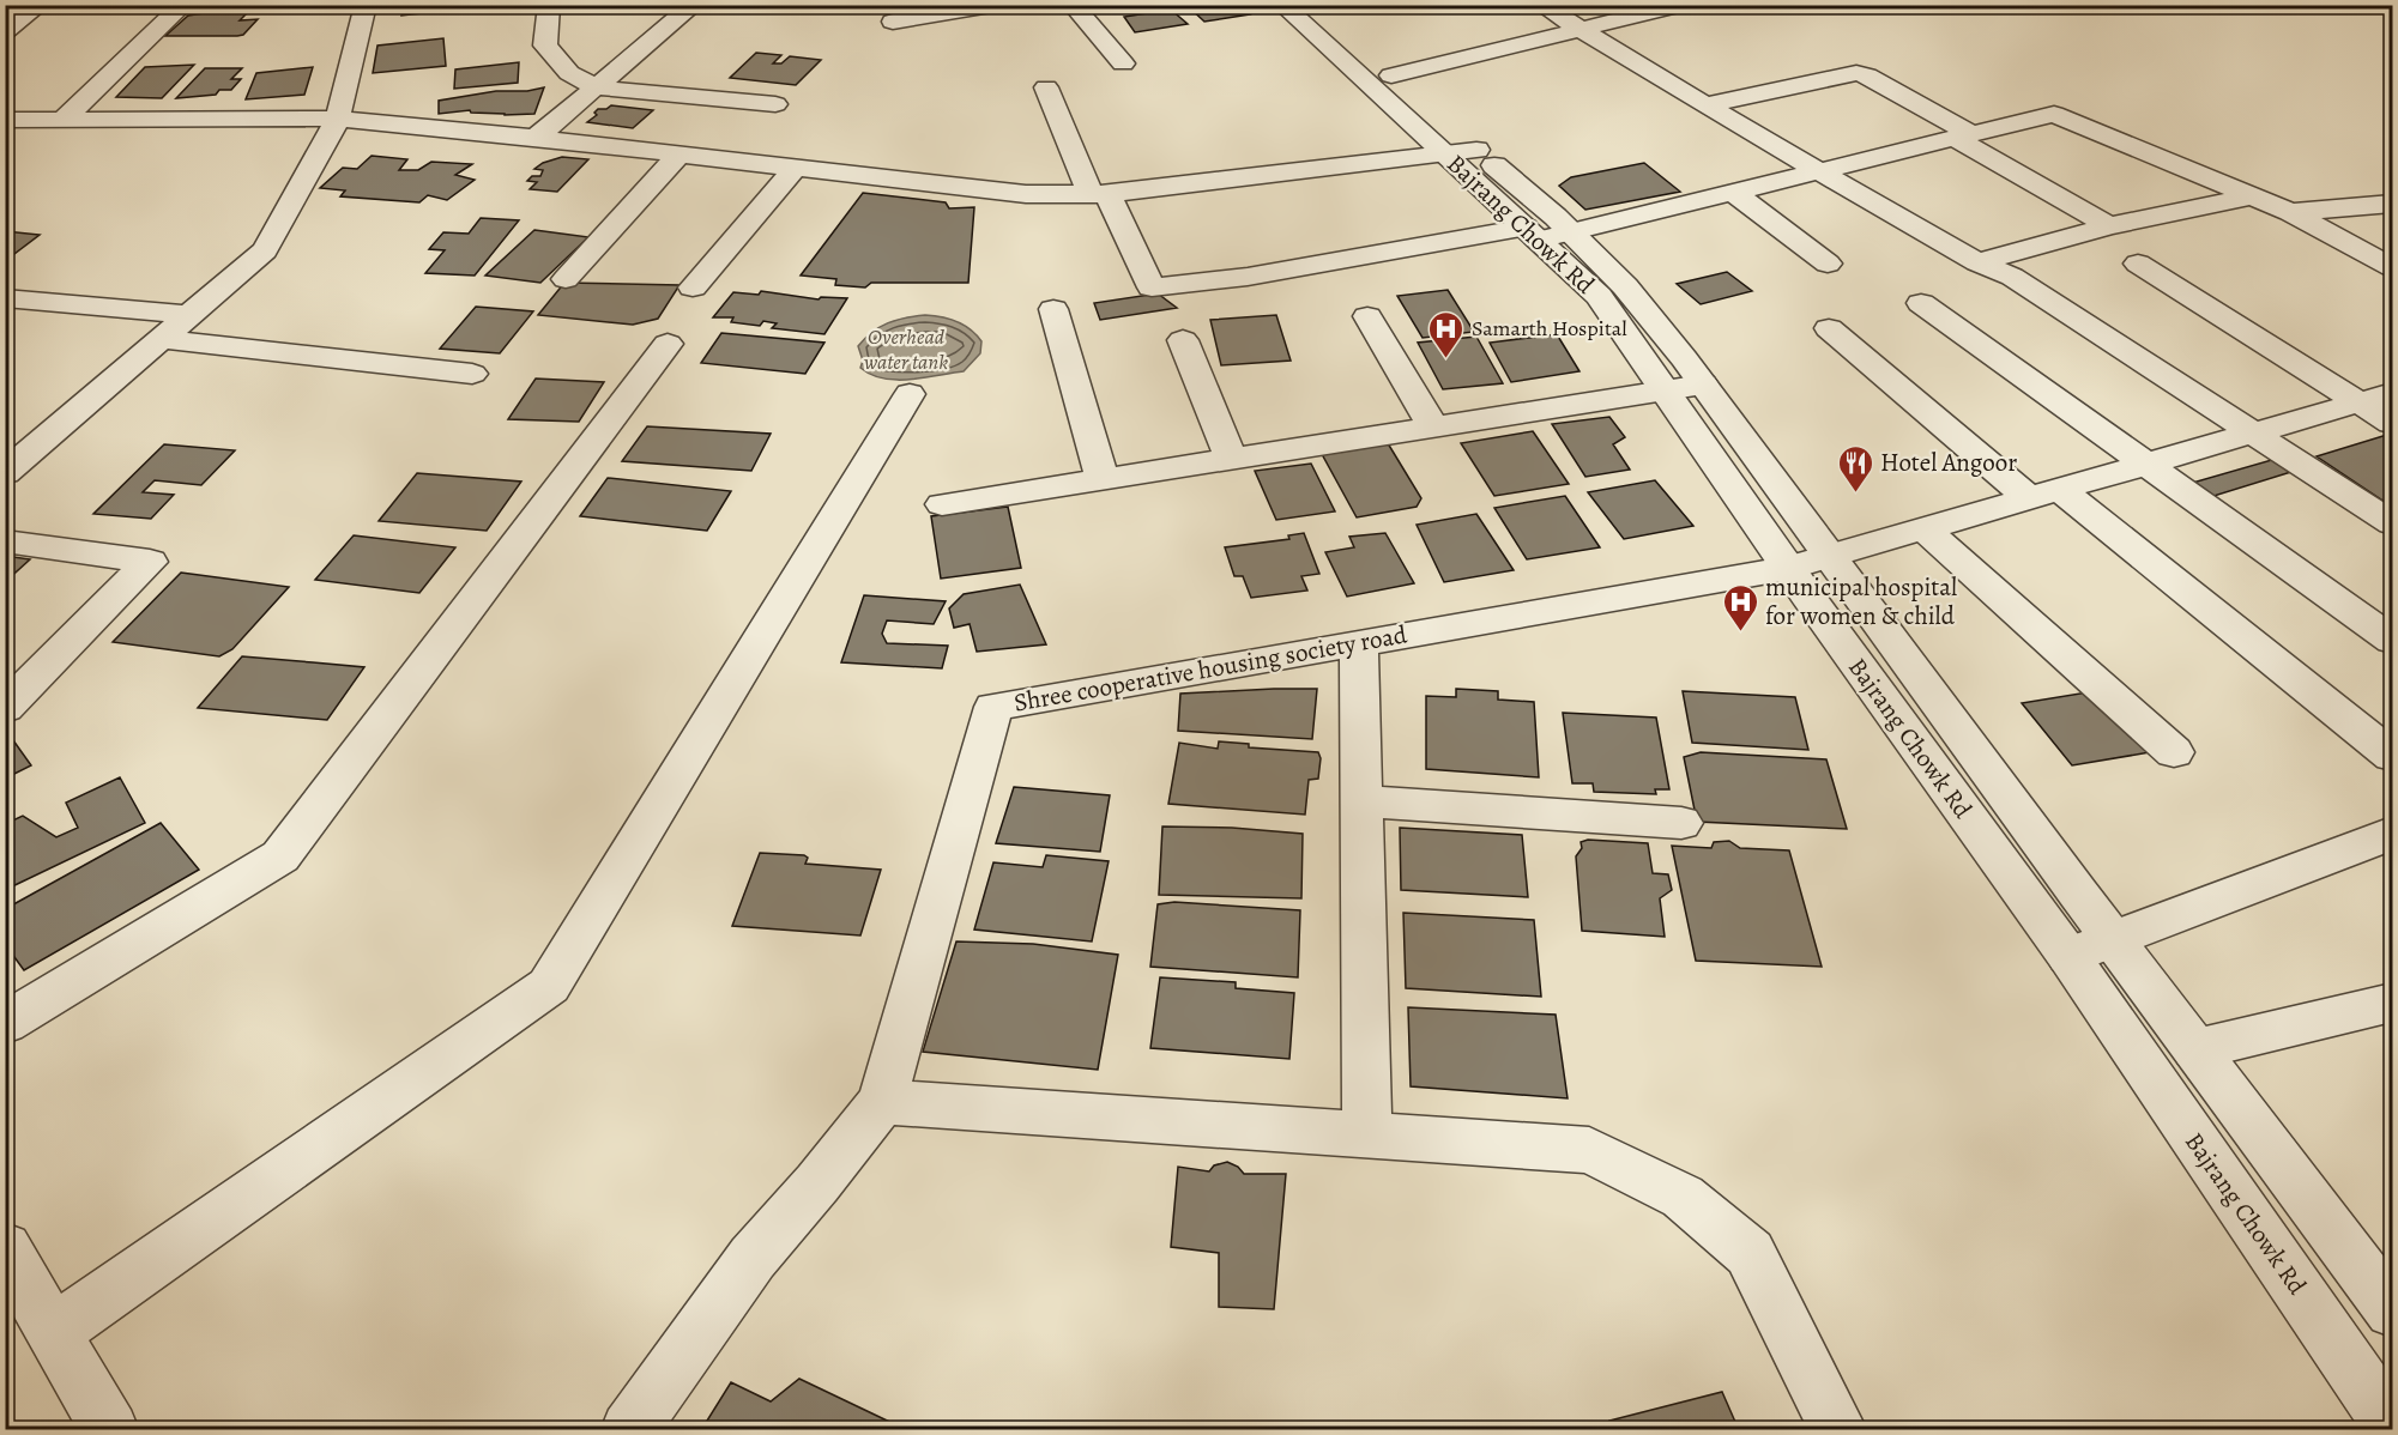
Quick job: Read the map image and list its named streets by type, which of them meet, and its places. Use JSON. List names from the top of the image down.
{
  "streets": {
    "street": ["Bajrang Chowk Rd", "Shree cooperative housing society road"]
  },
  "crossings": [
    ["Bajrang Chowk Rd", "Shree cooperative housing society road"]
  ],
  "water": ["Overhead water tank"],
  "places": {
    "hospital": ["Samarth Hospital", "municipal hospital for women & child"],
    "restaurant": ["Hotel Angoor"]
  }
}
